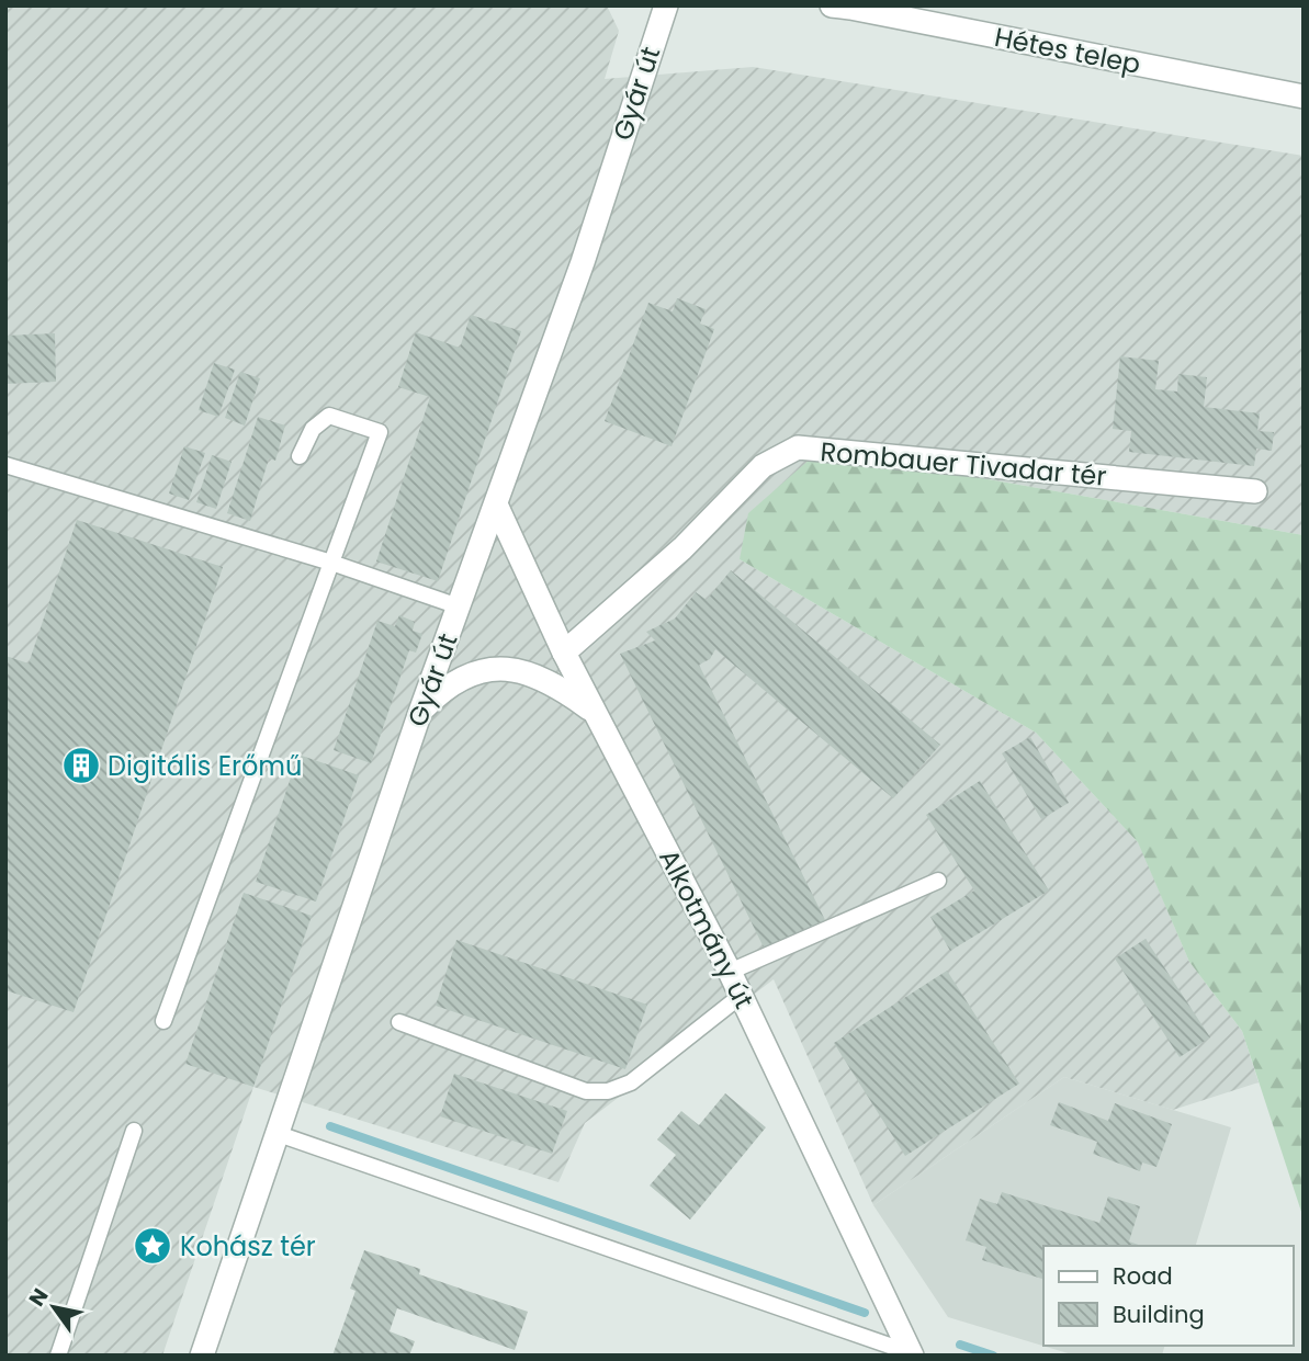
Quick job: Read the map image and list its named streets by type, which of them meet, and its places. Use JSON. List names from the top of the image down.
{
  "streets": {
    "street": [
      "Hétes telep",
      "Gyár út",
      "Rombauer Tivadar tér",
      "Alkotmány út"
    ]
  },
  "crossings": [
    ["Gyár út", "Alkotmány út"],
    ["Rombauer Tivadar tér", "Alkotmány út"]
  ],
  "places": {
    "building": ["Digitális Erőmű"],
    "place": ["Kohász tér"]
  },
  "legend": ["Road", "Building"],
  "north": "top left"
}
